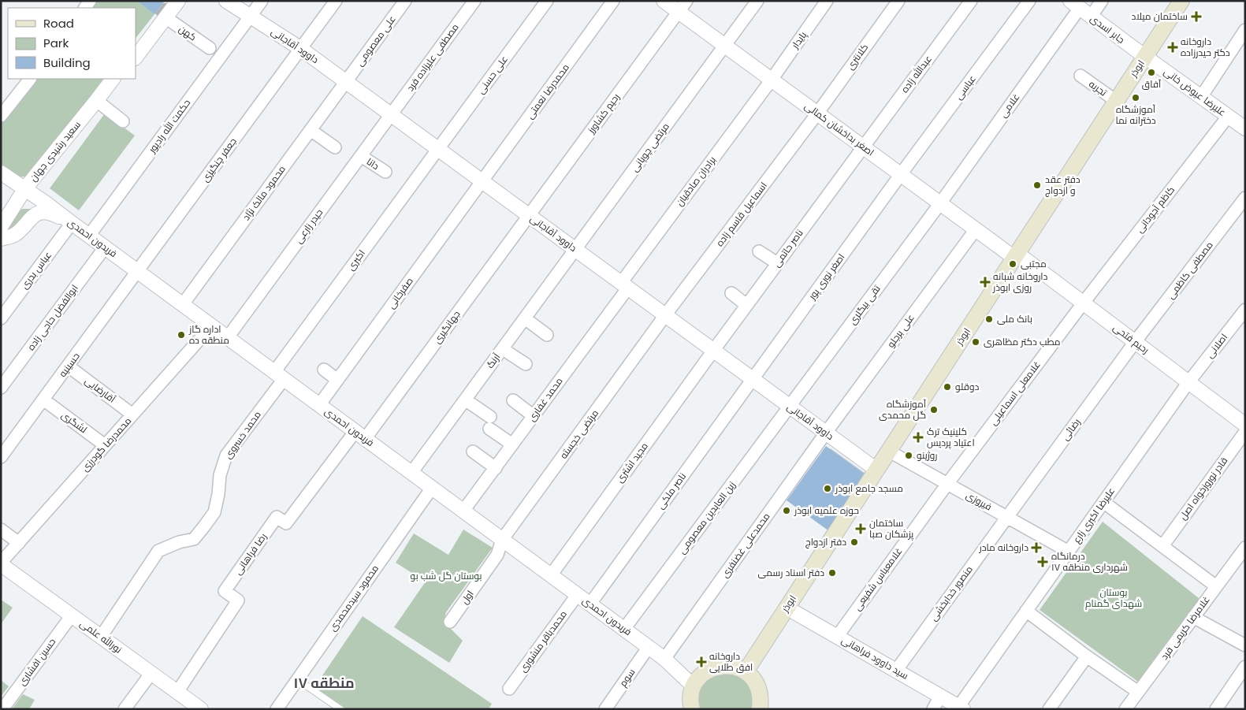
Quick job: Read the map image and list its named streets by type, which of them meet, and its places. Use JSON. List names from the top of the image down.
{
  "streets": {
    "main road": ["ابوذر"],
    "street": [
      "جابر اسدی",
      "کهن",
      "پایدار",
      "علی معصومی",
      "داوود آقاجانی",
      "کلانتری",
      "مصطفی علیزاده فرد",
      "عبدالله زاده",
      "علی حسنی",
      "عباسی",
      "تجربه",
      "محمدرضا نعمتی",
      "علیرضا عیوض خانی",
      "غلامی",
      "رحیم کشاورز",
      "حکمت الله رادپور",
      "اصغر بداخشان کمالی",
      "مرتضی چوپانی",
      "سعید رشیدی جهان",
      "جعفر چنگیزی",
      "دانا",
      "برادران صادقیان",
      "محمود مالک نژاد",
      "کاظم آجودانی",
      "اسماعیل قاسم زاده",
      "حیدر زارعی",
      "فریدون احمدی",
      "ناصر حاتمی",
      "اکبری",
      "عباس بدری",
      "مصطفی کاظمی",
      "اصغر نوری پور",
      "صفرخانی",
      "تقی بیگلری",
      "ابوالفضل حاجی زاده",
      "جهانگیری",
      "علی برجلو",
      "رحیم فتحی",
      "اصلانی",
      "آرنگ",
      "حسینیه",
      "آقارضایی",
      "غلامعلی اسماعیلی",
      "محمد غفاری",
      "لشگری",
      "رضائی",
      "مرتضی خجسته",
      "محمد خسروی",
      "محمدرضا گودرزی",
      "مجید اشتری",
      "قادر نوروزخواه اصل",
      "ناصر ملکی",
      "فیروزی",
      "علیرضا اکبری زارع",
      "زین العابدین معصومی",
      "محمدعلی غضنفری",
      "رضا فراهانی",
      "غلامعباس شفیعی",
      "منصور خدابخشی",
      "اول",
      "محمود سیدمحمدی",
      "غلامرضا کریمی فرد",
      "نورالله علمی",
      "محمدباقر منشوری",
      "سید داوود فراهانی",
      "حسین افشاری",
      "سوم"
    ]
  },
  "crossings": [
    ["جابر اسدی", "ابوذر"],
    ["جابر اسدی", "علیرضا عیوض خانی"],
    ["جابر اسدی", "غلامی"],
    ["پایدار", "اصغر بداخشان کمالی"],
    ["پایدار", "برادران صادقیان"],
    ["علی معصومی", "داوود آقاجانی"],
    ["علی معصومی", "محمود مالک نژاد"],
    ["داوود آقاجانی", "مصطفی علیزاده فرد"],
    ["داوود آقاجانی", "ابوذر"],
    ["داوود آقاجانی", "علی حسنی"],
    ["داوود آقاجانی", "محمدرضا نعمتی"],
    ["داوود آقاجانی", "رحیم کشاورز"],
    ["داوود آقاجانی", "حکمت الله رادپور"],
    ["داوود آقاجانی", "مرتضی چوپانی"],
    ["داوود آقاجانی", "جعفر چنگیزی"],
    ["داوود آقاجانی", "برادران صادقیان"],
    ["داوود آقاجانی", "محمود مالک نژاد"],
    ["داوود آقاجانی", "اسماعیل قاسم زاده"],
    ["داوود آقاجانی", "حیدر زارعی"],
    ["داوود آقاجانی", "ناصر حاتمی"],
    ["داوود آقاجانی", "اکبری"],
    ["داوود آقاجانی", "اصغر نوری پور"],
    ["داوود آقاجانی", "صفرخانی"],
    ["داوود آقاجانی", "تقی بیگلری"],
    ["داوود آقاجانی", "جهانگیری"],
    ["داوود آقاجانی", "علی برجلو"],
    ["داوود آقاجانی", "آرنگ"],
    ["داوود آقاجانی", "محمد غفاری"],
    ["داوود آقاجانی", "مرتضی خجسته"],
    ["داوود آقاجانی", "مجید اشتری"],
    ["داوود آقاجانی", "ناصر ملکی"],
    ["داوود آقاجانی", "زین العابدین معصومی"],
    ["داوود آقاجانی", "محمدعلی غضنفری"],
    ["کلانتری", "اصغر بداخشان کمالی"],
    ["کلانتری", "اسماعیل قاسم زاده"],
    ["مصطفی علیزاده فرد", "حیدر زارعی"],
    ["ابوذر", "تجربه"],
    ["ابوذر", "علیرضا عیوض خانی"],
    ["ابوذر", "اصغر بداخشان کمالی"],
    ["ابوذر", "رحیم فتحی"],
    ["ابوذر", "فیروزی"],
    ["ابوذر", "سید داوود فراهانی"],
    ["عبدالله زاده", "اصغر بداخشان کمالی"],
    ["عبدالله زاده", "ناصر حاتمی"],
    ["علی حسنی", "اکبری"],
    ["عباسی", "اصغر بداخشان کمالی"],
    ["عباسی", "اصغر نوری پور"],
    ["محمدرضا نعمتی", "صفرخانی"],
    ["علیرضا عیوض خانی", "کاظم آجودانی"],
    ["غلامی", "اصغر بداخشان کمالی"],
    ["غلامی", "تقی بیگلری"],
    ["رحیم کشاورز", "اصغر بداخشان کمالی"],
    ["رحیم کشاورز", "جهانگیری"],
    ["حکمت الله رادپور", "فریدون احمدی"],
    ["اصغر بداخشان کمالی", "مرتضی چوپانی"],
    ["اصغر بداخشان کمالی", "برادران صادقیان"],
    ["اصغر بداخشان کمالی", "اسماعیل قاسم زاده"],
    ["اصغر بداخشان کمالی", "ناصر حاتمی"],
    ["اصغر بداخشان کمالی", "اصغر نوری پور"],
    ["اصغر بداخشان کمالی", "تقی بیگلری"],
    ["اصغر بداخشان کمالی", "علی برجلو"],
    ["اصغر بداخشان کمالی", "رحیم فتحی"],
    ["مرتضی چوپانی", "آرنگ"],
    ["سعید رشیدی جهان", "فریدون احمدی"],
    ["جعفر چنگیزی", "فریدون احمدی"],
    ["جعفر چنگیزی", "حسینیه"],
    ["دانا", "حیدر زارعی"],
    ["برادران صادقیان", "محمد غفاری"],
    ["محمود مالک نژاد", "فریدون احمدی"],
    ["کاظم آجودانی", "رحیم فتحی"],
    ["کاظم آجودانی", "غلامعلی اسماعیلی"],
    ["اسماعیل قاسم زاده", "مرتضی خجسته"],
    ["حیدر زارعی", "فریدون احمدی"],
    ["فریدون احمدی", "اکبری"],
    ["فریدون احمدی", "عباس بدری"],
    ["فریدون احمدی", "صفرخانی"],
    ["فریدون احمدی", "ابوالفضل حاجی زاده"],
    ["فریدون احمدی", "جهانگیری"],
    ["فریدون احمدی", "آرنگ"],
    ["فریدون احمدی", "حسینیه"],
    ["فریدون احمدی", "محمد غفاری"],
    ["فریدون احمدی", "مرتضی خجسته"],
    ["فریدون احمدی", "محمد خسروی"],
    ["فریدون احمدی", "محمدرضا گودرزی"],
    ["فریدون احمدی", "مجید اشتری"],
    ["فریدون احمدی", "ناصر ملکی"],
    ["فریدون احمدی", "زین العابدین معصومی"],
    ["فریدون احمدی", "محمدعلی غضنفری"],
    ["فریدون احمدی", "رضا فراهانی"],
    ["فریدون احمدی", "محمود سیدمحمدی"],
    ["فریدون احمدی", "محمدباقر منشوری"],
    ["فریدون احمدی", "سوم"],
    ["ناصر حاتمی", "مجید اشتری"],
    ["اکبری", "محمد خسروی"],
    ["مصطفی کاظمی", "رحیم فتحی"],
    ["مصطفی کاظمی", "رضائی"],
    ["اصغر نوری پور", "ناصر ملکی"],
    ["تقی بیگلری", "زین العابدین معصومی"],
    ["جهانگیری", "رضا فراهانی"],
    ["علی برجلو", "محمدعلی غضنفری"],
    ["رحیم فتحی", "اصلانی"],
    ["رحیم فتحی", "غلامعلی اسماعیلی"],
    ["رحیم فتحی", "رضائی"],
    ["رحیم فتحی", "علیرضا اکبری زارع"],
    ["اصلانی", "علیرضا اکبری زارع"],
    ["حسینیه", "آقارضایی"],
    ["حسینیه", "لشگری"],
    ["آقارضایی", "محمدرضا گودرزی"],
    ["غلامعلی اسماعیلی", "فیروزی"],
    ["غلامعلی اسماعیلی", "غلامعباس شفیعی"],
    ["لشگری", "محمدرضا گودرزی"],
    ["رضائی", "فیروزی"],
    ["رضائی", "منصور خدابخشی"],
    ["مرتضی خجسته", "اول"],
    ["محمد خسروی", "نورالله علمی"],
    ["محمدرضا گودرزی", "نورالله علمی"],
    ["فیروزی", "علیرضا اکبری زارع"],
    ["فیروزی", "غلامعباس شفیعی"],
    ["فیروزی", "منصور خدابخشی"],
    ["علیرضا اکبری زارع", "سید داوود فراهانی"],
    ["رضا فراهانی", "نورالله علمی"],
    ["غلامعباس شفیعی", "سید داوود فراهانی"],
    ["منصور خدابخشی", "سید داوود فراهانی"],
    ["نورالله علمی", "حسین افشاری"]
  ],
  "districts": ["منطقه ۱۷"],
  "parks": ["بوستان گل شب بو", "بوستان شهدای گمنام"],
  "places": {
    "health": [
      "ساختمان میلاد",
      "داروخانه دکتر حیدرزاده",
      "داروخانه شبانه روزی ابوذر",
      "کلینیک ترک اعتیاد پردیس",
      "ساختمان پزشکان صبا",
      "داروخانه مادر",
      "درمانگاه شهرداری منطقه ۱۷",
      "داروخانه افق طلایی"
    ],
    "other": [
      "آفاق",
      "آموزشگاه دخترانه نما",
      "دفتر عقد و ازدواج",
      "مجتبی",
      "بانک ملی",
      "اداره گاز منطقه ده",
      "مطب دکتر مظاهری",
      "دوقلو",
      "آموزشگاه گل محمدی",
      "روژینو",
      "مسجد جامع ابوذر",
      "حوزه علمیه ابوذر",
      "دفتر ازدواج",
      "دفتر اسناد رسمی"
    ]
  },
  "legend": ["Road", "Park", "Building"]
}
